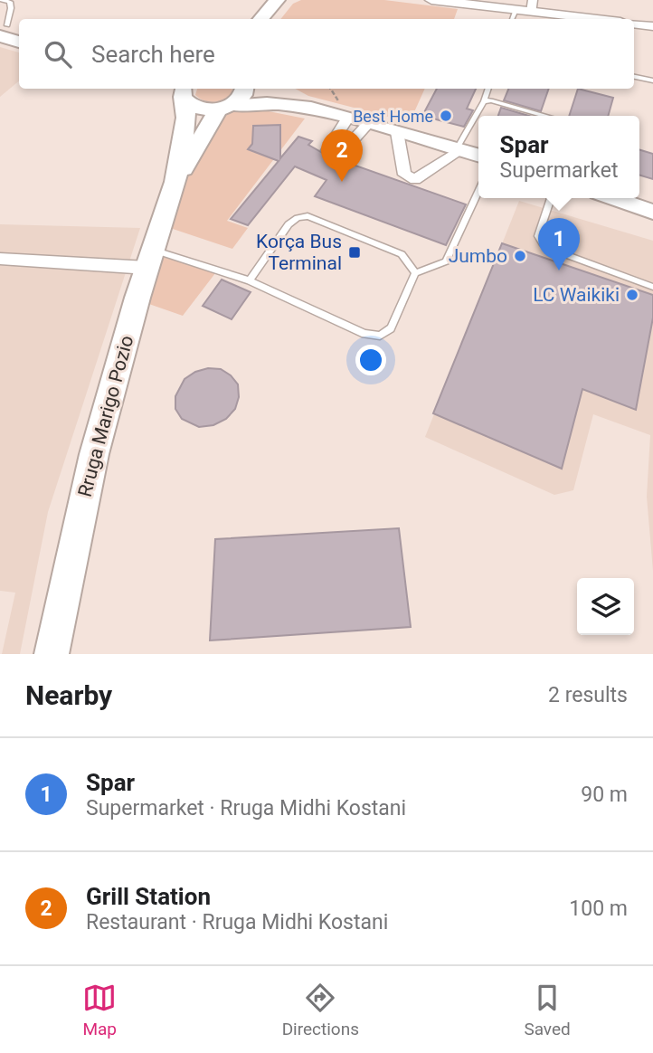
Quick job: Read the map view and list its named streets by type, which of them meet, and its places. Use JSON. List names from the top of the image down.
{
  "streets": {
    "main road": ["Rruga Marigo Pozio"]
  },
  "places": {
    "other": ["Best Home", "Jumbo", "LC Waikiki"],
    "transit": ["Korça Bus Terminal"]
  },
  "page": {
    "search": "Search here",
    "popup": ["Spar", "Supermarket"],
    "pins": ["2", "1"],
    "heading": ["Nearby", "2 results"],
    "list": [
      {
        "mark": "1",
        "name": "Spar",
        "note": "Supermarket · Rruga Midhi Kostani",
        "value": "90 m"
      },
      {
        "mark": "2",
        "name": "Grill Station",
        "note": "Restaurant · Rruga Midhi Kostani",
        "value": "100 m"
      }
    ],
    "nav": ["Map", "Directions", "Saved"]
  }
}
